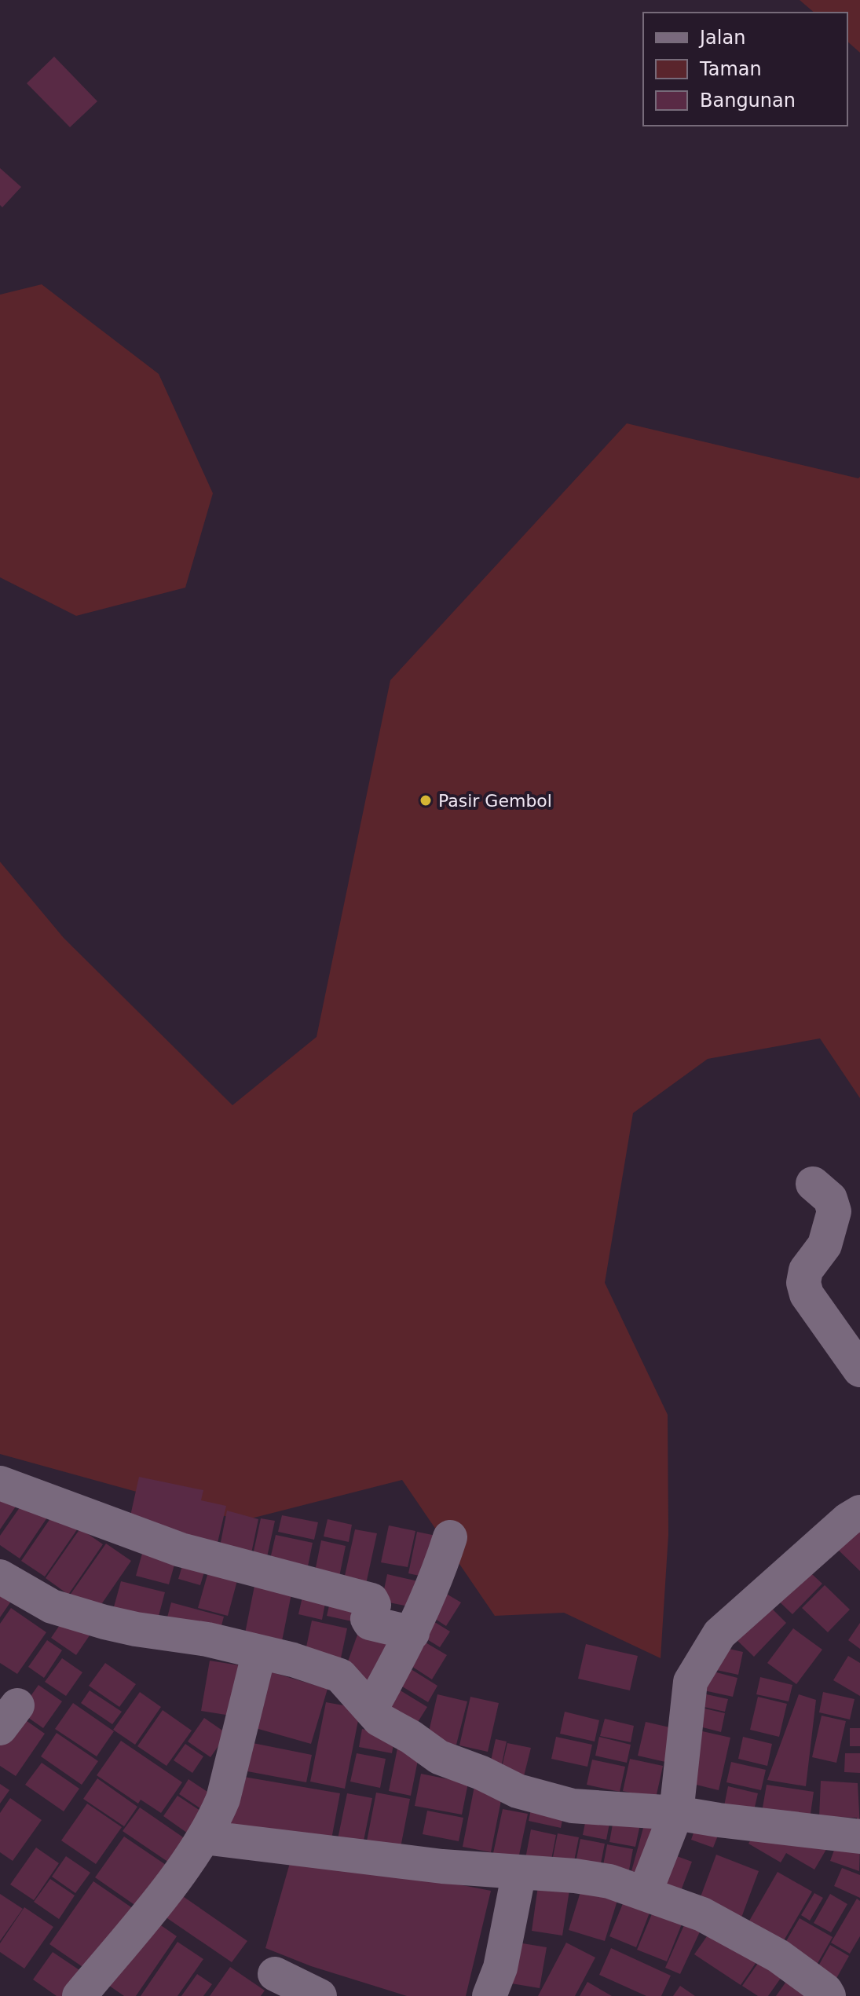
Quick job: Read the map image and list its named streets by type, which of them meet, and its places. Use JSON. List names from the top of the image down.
{
  "places": ["Pasir Gembol"],
  "legend": ["Jalan", "Taman", "Bangunan"]
}
